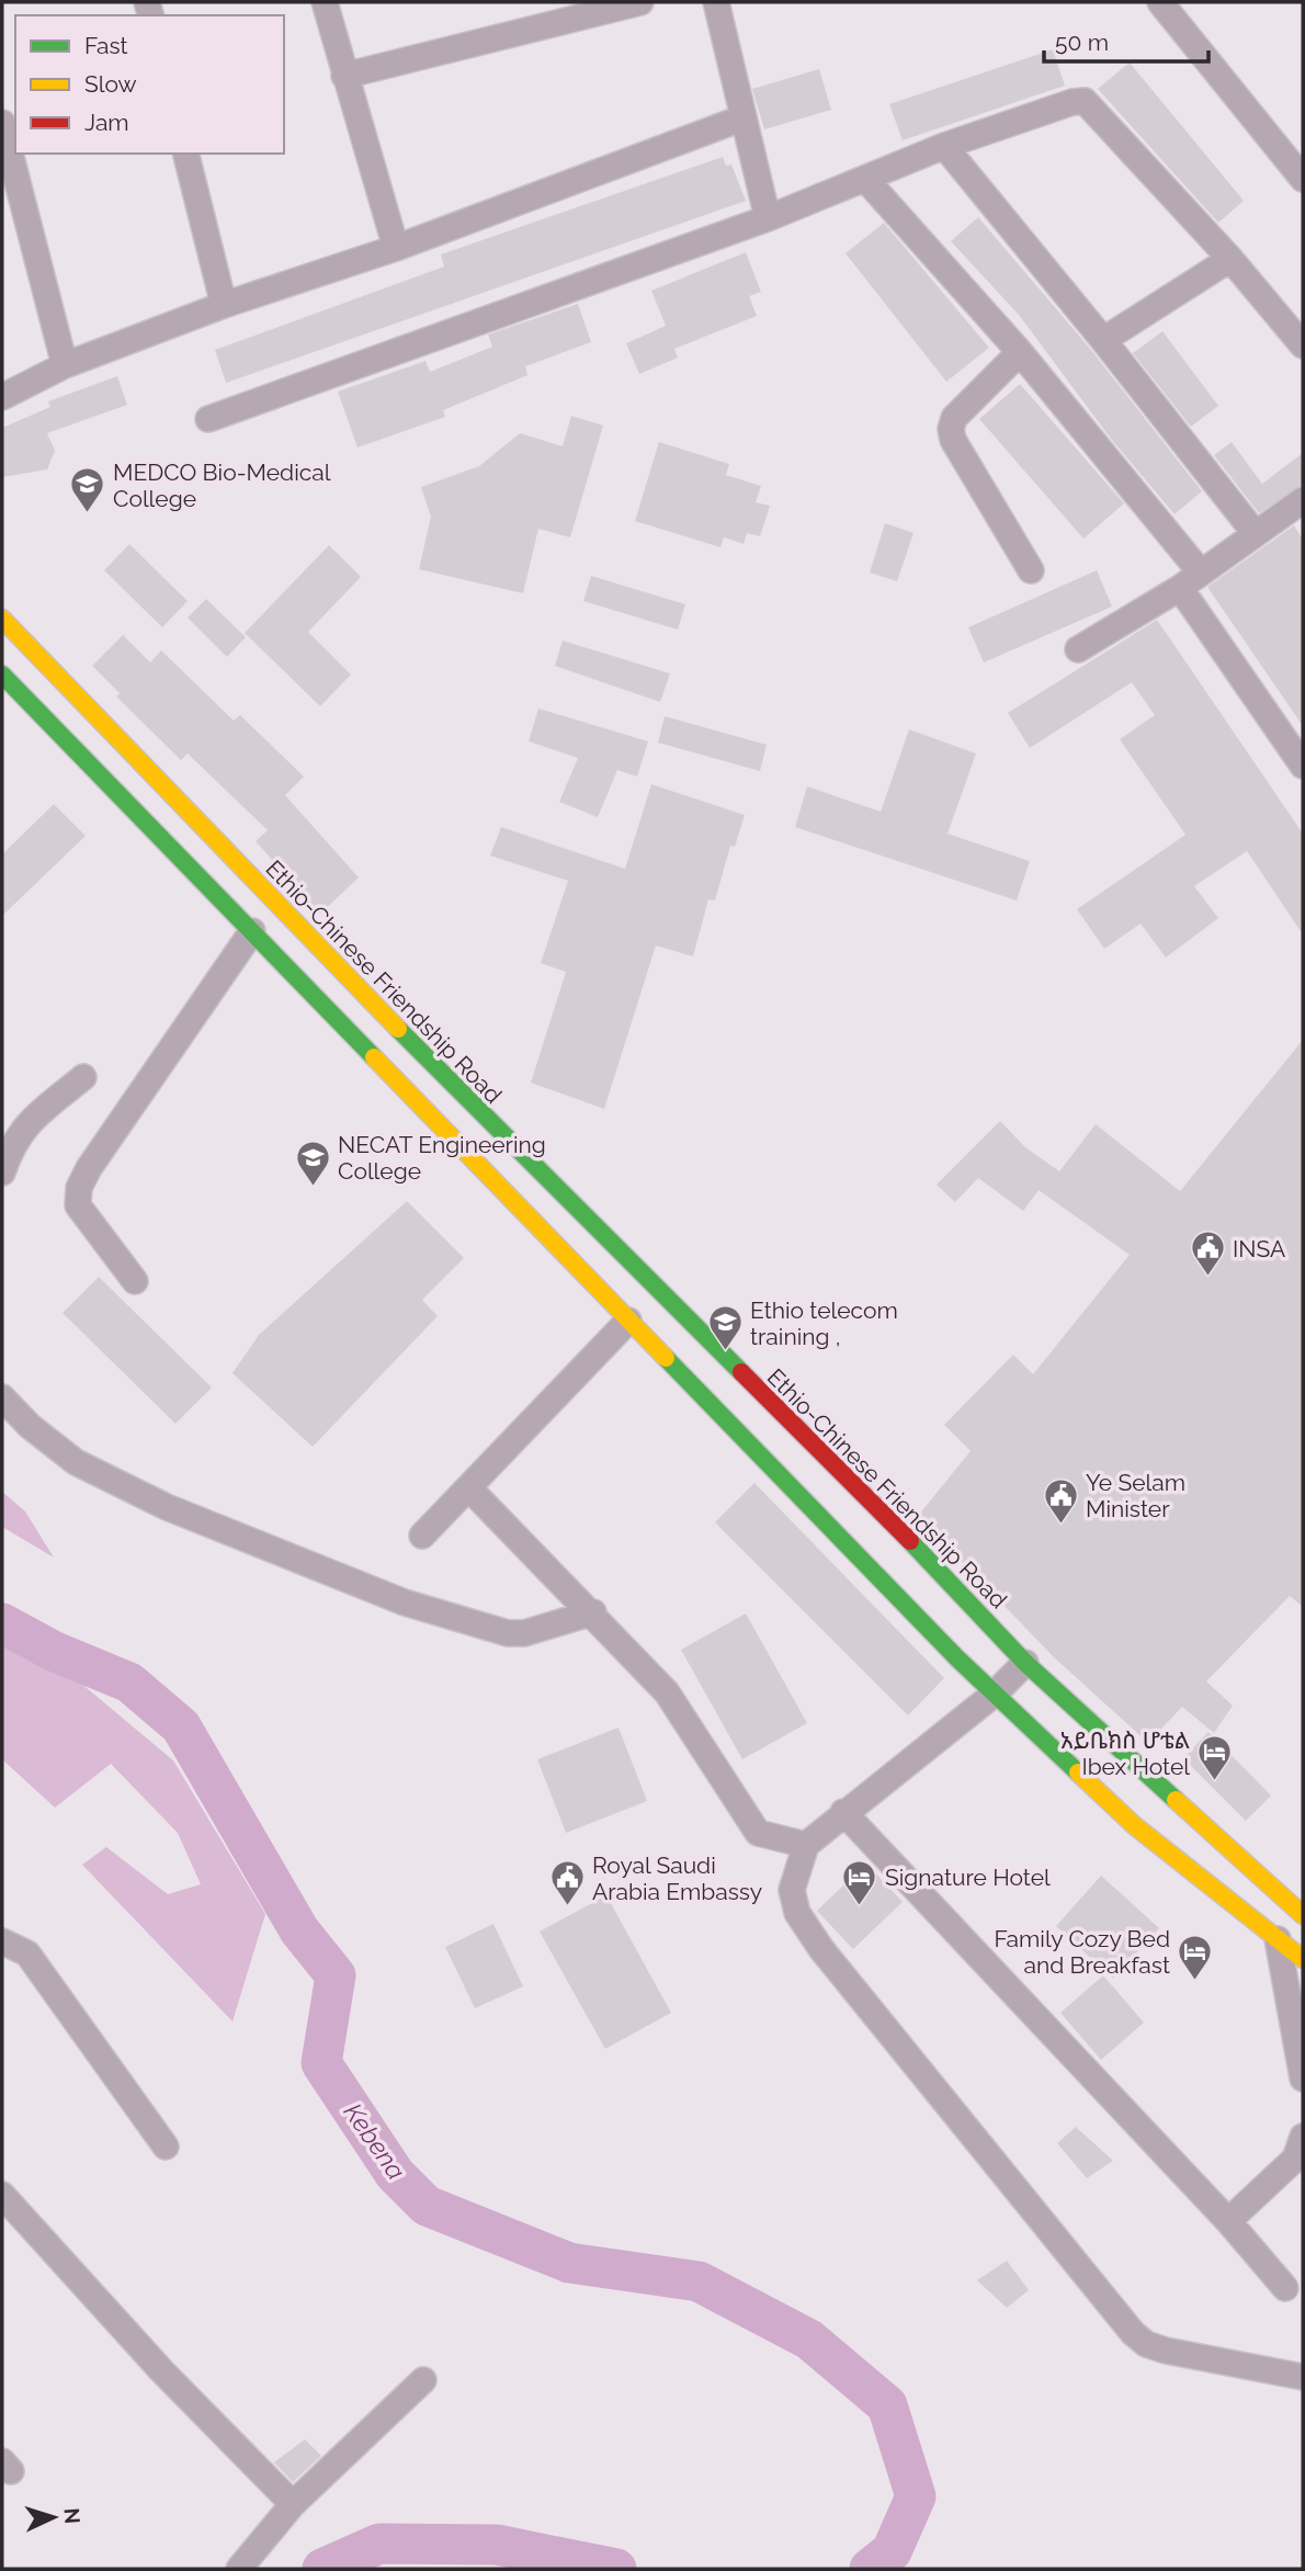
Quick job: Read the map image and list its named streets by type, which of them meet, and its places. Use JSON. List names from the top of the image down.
{
  "streets": {
    "main road": ["Ethio-Chinese Friendship Road"]
  },
  "water": ["Kebena"],
  "places": {
    "school or university": ["MEDCO Bio-Medical College", "NECAT Engineering College", "Ethio telecom training ,"],
    "public building": ["INSA", "Ye Selam Minister", "Royal Saudi Arabia Embassy"],
    "hotel": ["አይቤክስ ሆቴል Ibex Hotel", "Signature Hotel", "Family Cozy Bed and Breakfast"]
  },
  "legend": ["Fast", "Slow", "Jam"],
  "scale_bar": "50 m",
  "north": "right"
}
